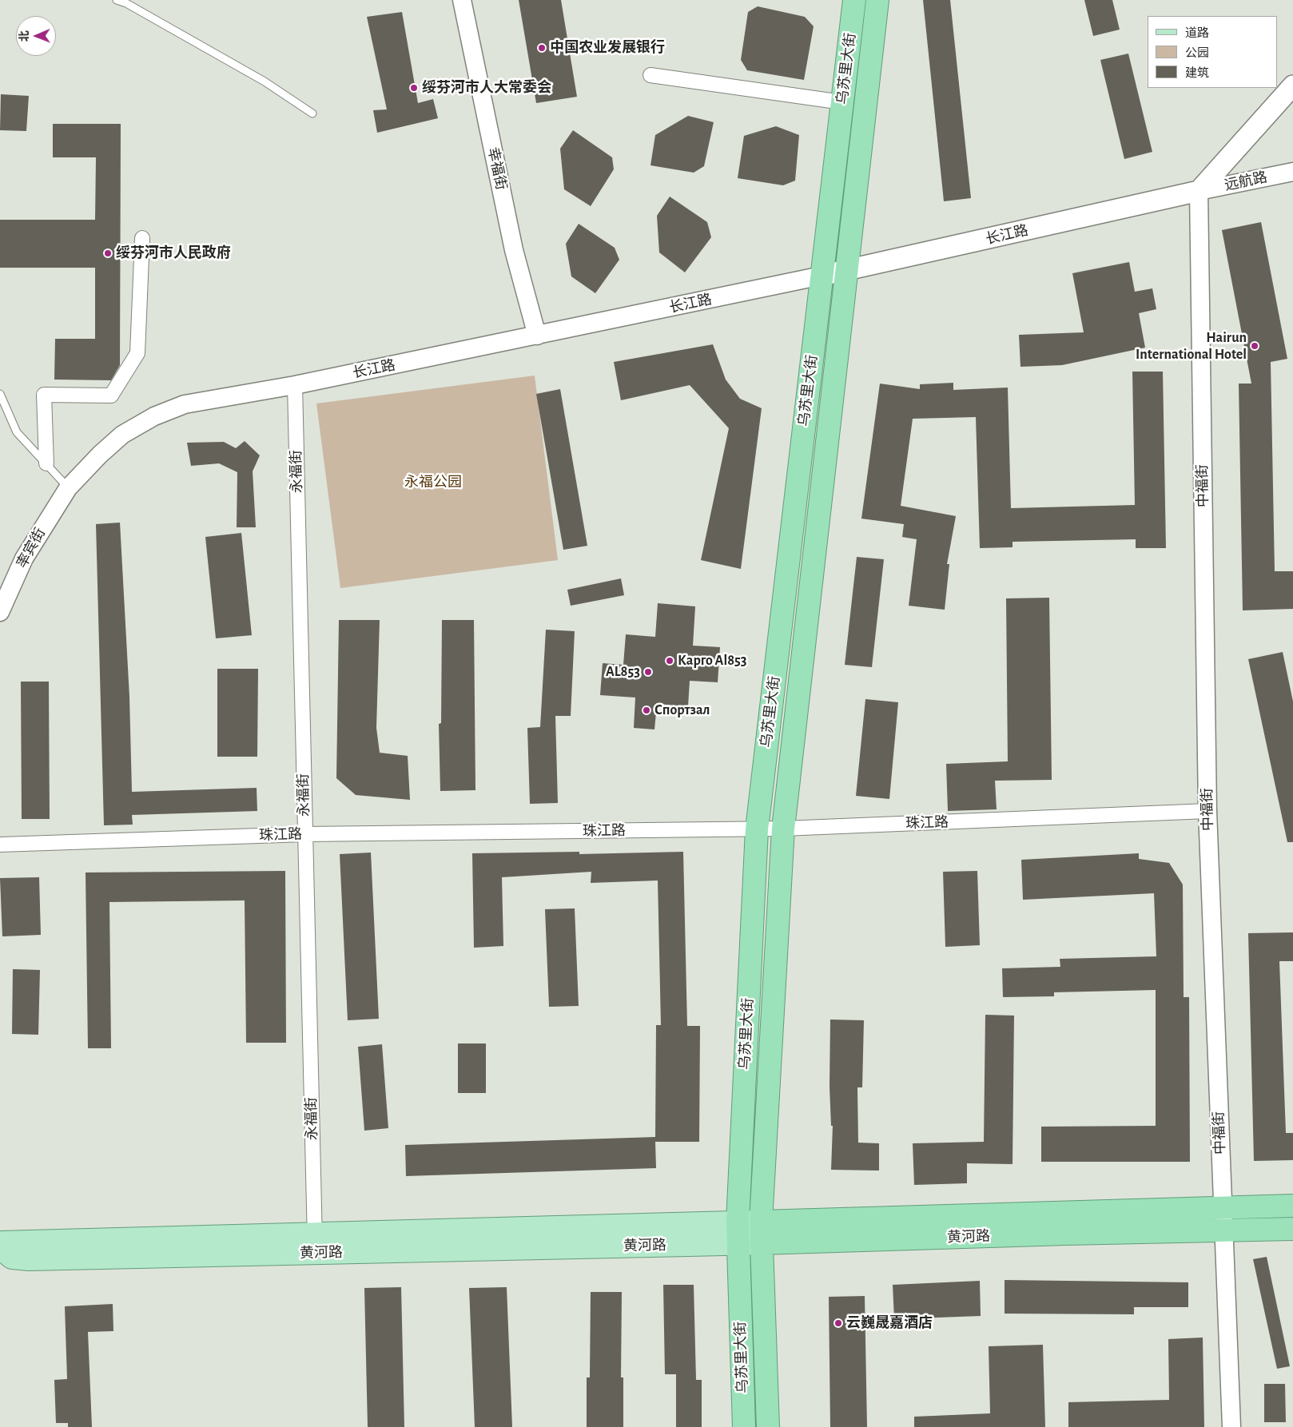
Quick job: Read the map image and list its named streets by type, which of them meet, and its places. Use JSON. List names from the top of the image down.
{
  "streets": {
    "highway": ["乌苏里大街", "黄河路"],
    "main road": ["长江路"],
    "street": [
      "幸福街",
      "远航路",
      "永福街",
      "中福街",
      "率宾街",
      "珠江路"
    ]
  },
  "crossings": [
    ["乌苏里大街", "长江路"],
    ["乌苏里大街", "珠江路"],
    ["乌苏里大街", "黄河路"],
    ["幸福街", "长江路"],
    ["远航路", "长江路"],
    ["远航路", "中福街"],
    ["长江路", "永福街"],
    ["长江路", "中福街"],
    ["长江路", "率宾街"],
    ["永福街", "珠江路"],
    ["永福街", "黄河路"],
    ["中福街", "珠江路"],
    ["中福街", "黄河路"]
  ],
  "parks": ["永福公园"],
  "places": [
    "中国农业发展银行",
    "绥芬河市人大常委会",
    "绥芬河市人民政府",
    "Hairun International Hotel",
    "Карго Al853",
    "AL853",
    "Спортзал",
    "云巍晟嘉酒店"
  ],
  "legend": ["道路", "公园", "建筑"],
  "north": "left"
}
